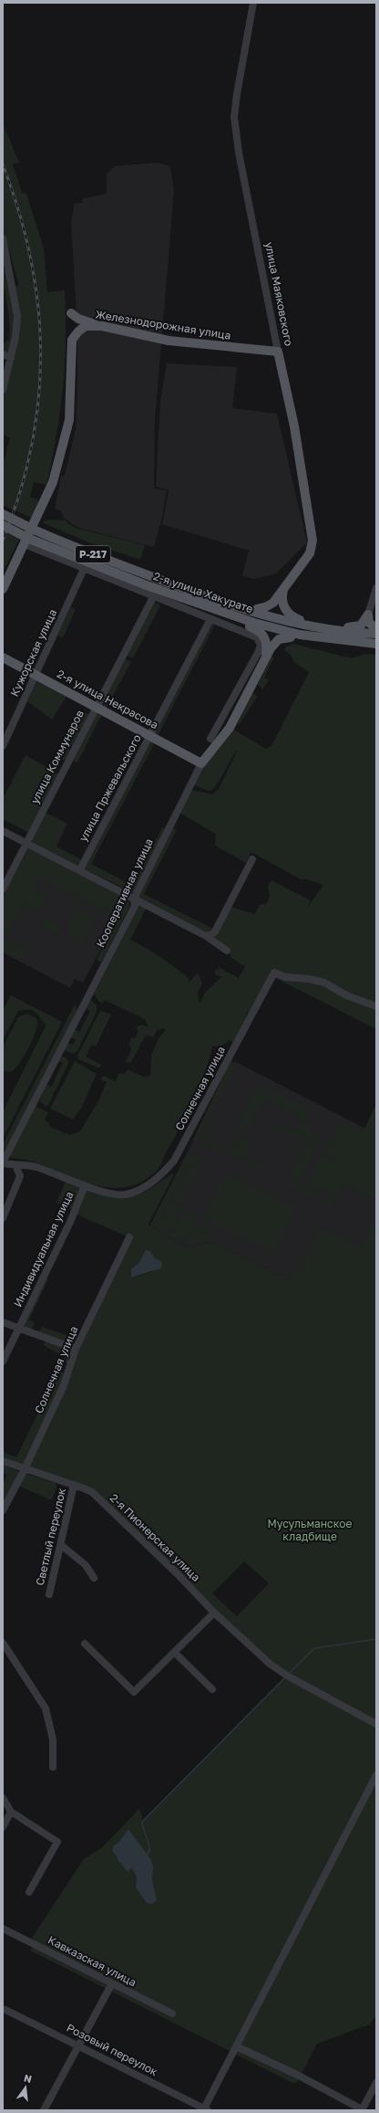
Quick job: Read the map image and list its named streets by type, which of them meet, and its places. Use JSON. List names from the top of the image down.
{
  "streets": {
    "main road": [
      "улица Маяковского",
      "Железнодорожная улица",
      "Р-217",
      "2-я улица Хакурате",
      "2-я улица Некрасова",
      "Кооперативная улица"
    ],
    "street": [
      "Кужорская улица",
      "улица Коммунаров",
      "улица Пржевальского",
      "Солнечная улица",
      "Индивидуальная улица",
      "Светлый переулок",
      "2-я Пионерская улица",
      "Кавказcкая улица",
      "Розовый переулок"
    ]
  },
  "crossings": [
    ["улица Маяковского", "Железнодорожная улица"],
    ["Железнодорожная улица", "2-я улица Хакурате"],
    ["2-я улица Хакурате", "Кужорская улица"],
    ["2-я улица Хакурате", "улица Коммунаров"],
    ["2-я улица Хакурате", "улица Пржевальского"],
    ["Кужорская улица", "2-я улица Некрасова"],
    ["2-я улица Некрасова", "улица Коммунаров"],
    ["2-я улица Некрасова", "улица Пржевальского"],
    ["2-я улица Некрасова", "Кооперативная улица"],
    ["Солнечная улица", "Индивидуальная улица"],
    ["Солнечная улица", "2-я Пионерская улица"],
    ["Светлый переулок", "2-я Пионерская улица"]
  ],
  "parks": ["Мусульманское кладбище"],
  "north": "top"
}
